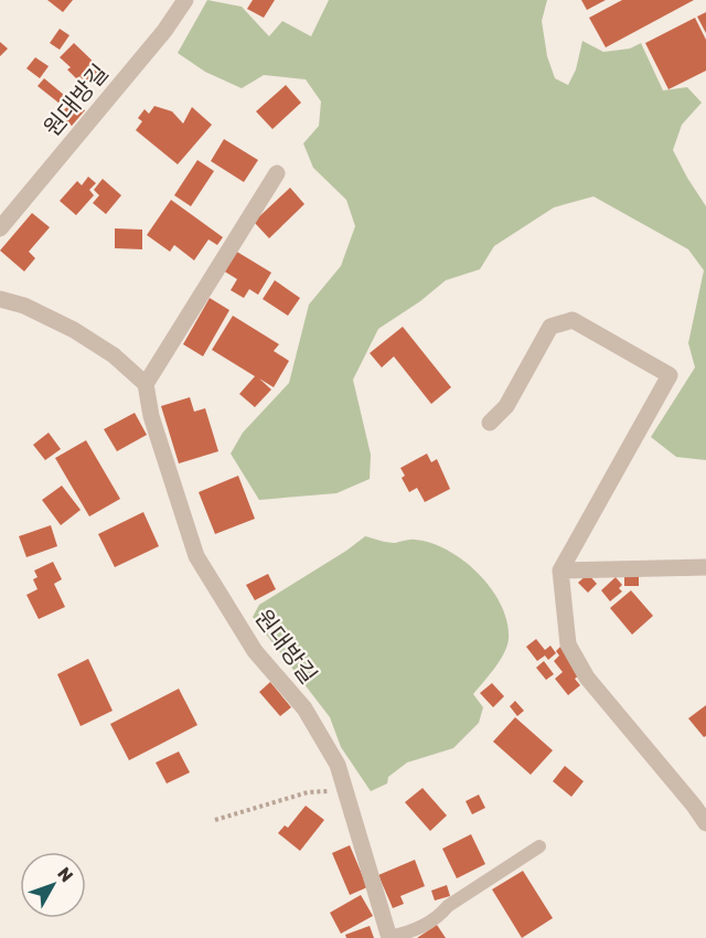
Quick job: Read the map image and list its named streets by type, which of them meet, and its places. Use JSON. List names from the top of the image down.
{
  "streets": {
    "street": ["원대방길"]
  },
  "north": "top right"
}
